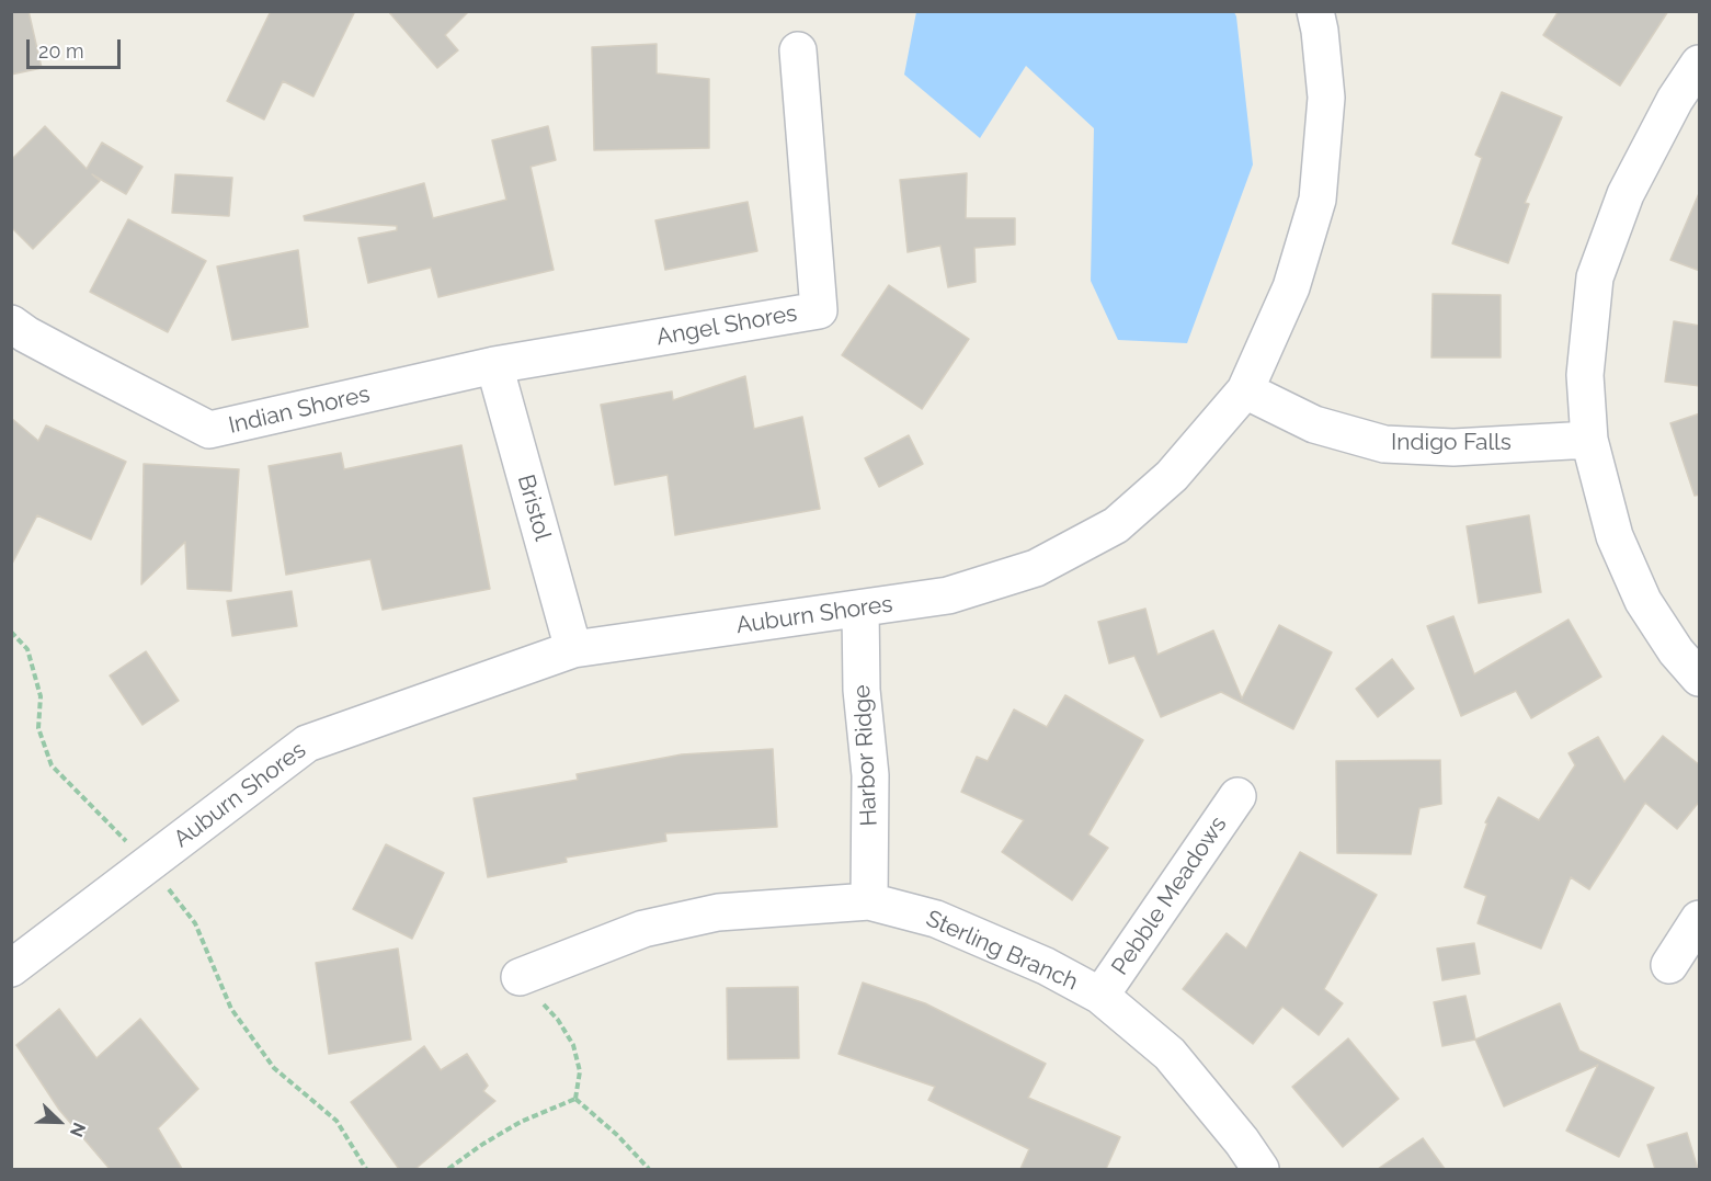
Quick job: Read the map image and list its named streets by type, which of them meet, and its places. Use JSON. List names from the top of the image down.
{
  "streets": {
    "street": [
      "Angel Shores",
      "Indian Shores",
      "Indigo Falls",
      "Bristol",
      "Auburn Shores",
      "Harbor Ridge",
      "Pebble Meadows",
      "Sterling Branch"
    ]
  },
  "crossings": [
    ["Angel Shores", "Indian Shores"],
    ["Angel Shores", "Bristol"],
    ["Indian Shores", "Bristol"],
    ["Indigo Falls", "Auburn Shores"],
    ["Bristol", "Auburn Shores"],
    ["Auburn Shores", "Harbor Ridge"],
    ["Harbor Ridge", "Sterling Branch"],
    ["Pebble Meadows", "Sterling Branch"]
  ],
  "scale_bar": "20 m",
  "north": "bottom right"
}
